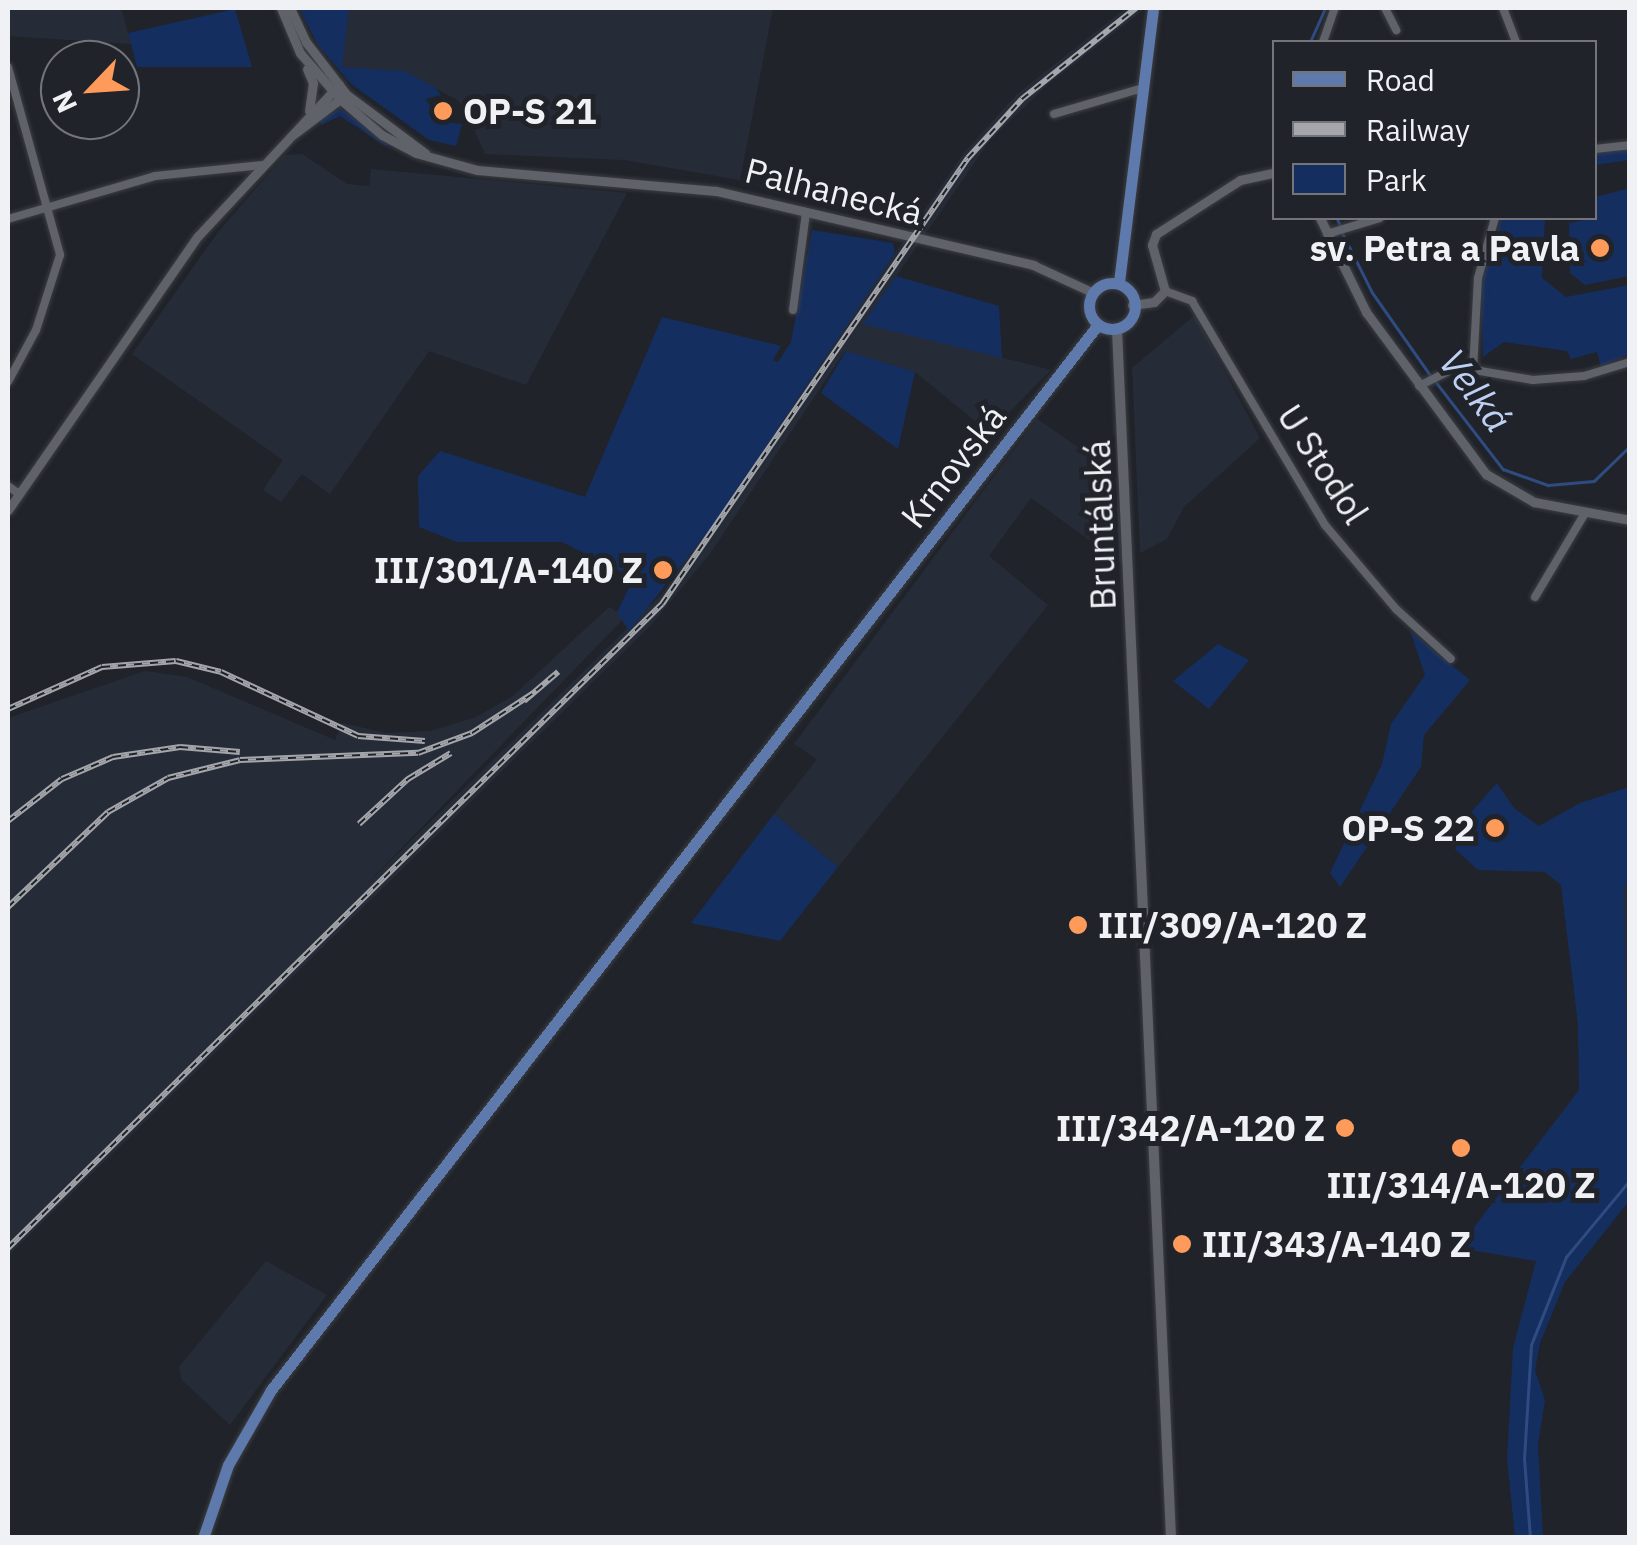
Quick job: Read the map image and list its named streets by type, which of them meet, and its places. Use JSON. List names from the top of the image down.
{
  "streets": {
    "main road": ["Krnovská", "Bruntálská"],
    "street": ["Palhanecká", "U Stodol"]
  },
  "crossings": [
    ["Palhanecká", "Krnovská"],
    ["Palhanecká", "Bruntálská"],
    ["Krnovská", "Bruntálská"]
  ],
  "water": ["Velká"],
  "places": [
    "OP-S 21",
    "sv. Petra a Pavla",
    "III/301/A-140 Z",
    "OP-S 22",
    "III/309/A-120 Z",
    "III/342/A-120 Z",
    "III/314/A-120 Z",
    "III/343/A-140 Z"
  ],
  "legend": ["Road", "Railway", "Park"],
  "north": "bottom left"
}
